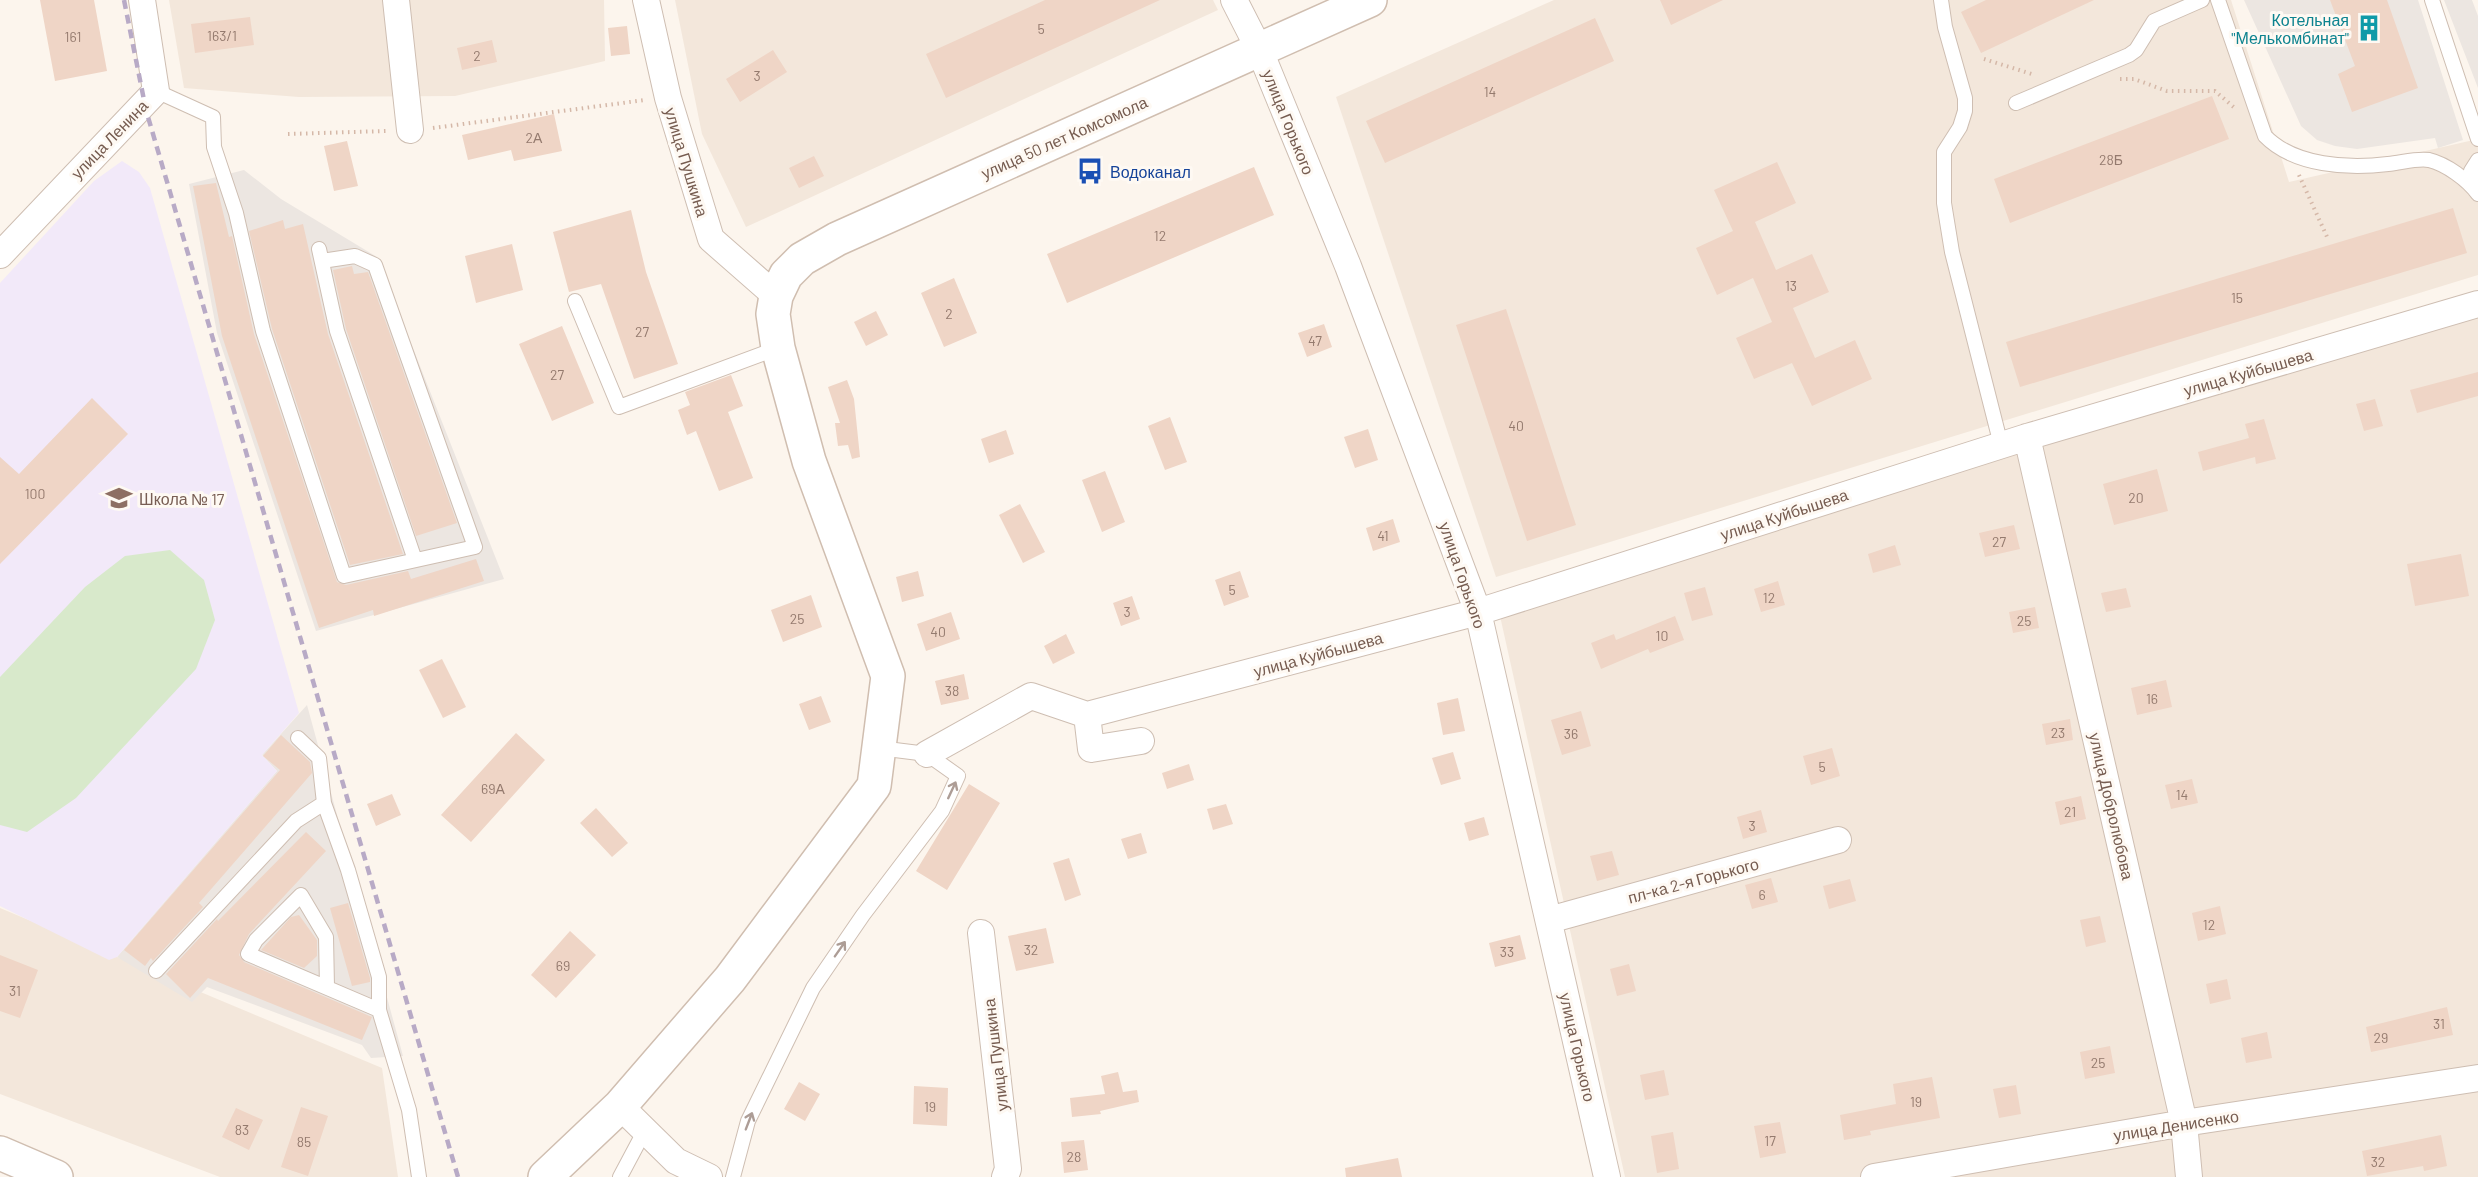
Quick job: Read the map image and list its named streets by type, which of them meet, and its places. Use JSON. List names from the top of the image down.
{
  "streets": {
    "street": [
      "улица Горького",
      "улица 50 лет Комсомола",
      "улица Ленина",
      "улица Пушкина",
      "улица Куйбышева",
      "улица Добролюбова",
      "пл-ка 2-я Горького",
      "улица Денисенко"
    ]
  },
  "crossings": [
    ["улица Горького", "улица 50 лет Комсомола"],
    ["улица Горького", "улица Куйбышева"],
    ["улица Горького", "пл-ка 2-я Горького"],
    ["улица 50 лет Комсомола", "улица Пушкина"],
    ["улица Куйбышева", "улица Добролюбова"],
    ["улица Добролюбова", "улица Денисенко"]
  ],
  "places": {
    "building": ["Котельная \"Мелькомбинат\""],
    "bus stop": ["Водоканал"],
    "school or university": ["Школа № 17"]
  },
  "house_numbers": [
    "5",
    "163/1",
    "161",
    "2",
    "3",
    "14",
    "2А",
    "28Б",
    "12",
    "13",
    "15",
    "2",
    "27",
    "47",
    "27",
    "40",
    "100",
    "20",
    "41",
    "27",
    "5",
    "12",
    "3",
    "25",
    "25",
    "40",
    "10",
    "38",
    "16",
    "23",
    "36",
    "5",
    "69А",
    "14",
    "21",
    "3",
    "6",
    "12",
    "32",
    "33",
    "69",
    "31",
    "31",
    "29",
    "25",
    "19",
    "19",
    "83",
    "17",
    "85",
    "28",
    "32"
  ]
}
